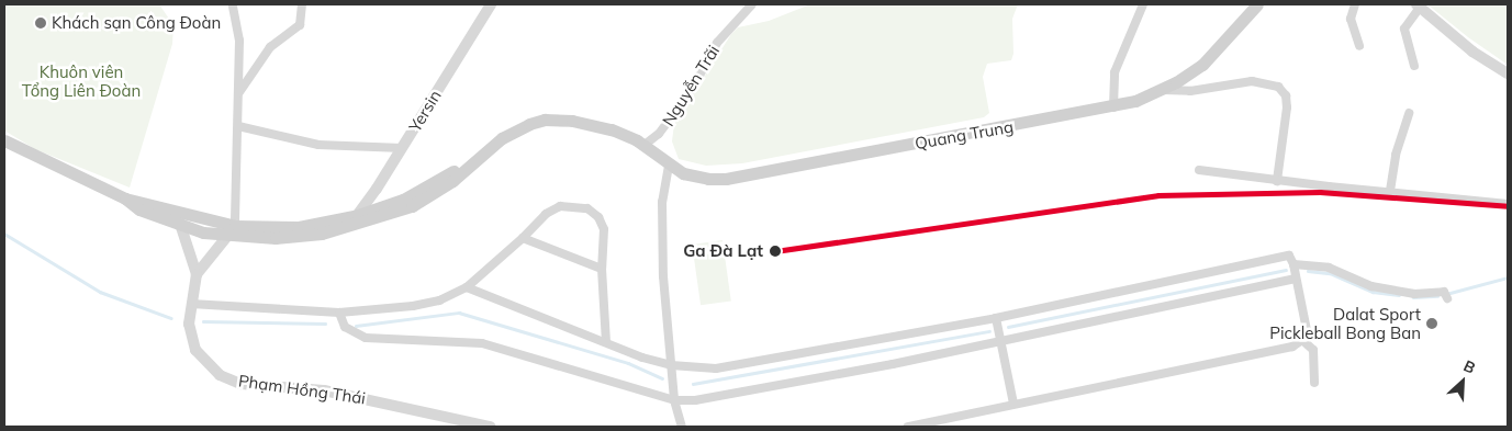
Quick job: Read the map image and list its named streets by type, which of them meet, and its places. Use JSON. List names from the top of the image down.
{
  "streets": {
    "main road": ["Yersin", "Quang Trung"],
    "street": ["Nguyễn Trãi", "Phạm Hồng Thái"]
  },
  "crossings": [
    ["Nguyễn Trãi", "Quang Trung"],
    ["Yersin", "Phạm Hồng Thái"]
  ],
  "parks": ["Khuôn viên Tổng Liên Đoàn"],
  "places": ["Khách sạn Công Đoàn", "Ga Đà Lạt", "Dalat Sport Pickleball Bong Ban"],
  "north": "top right"
}
